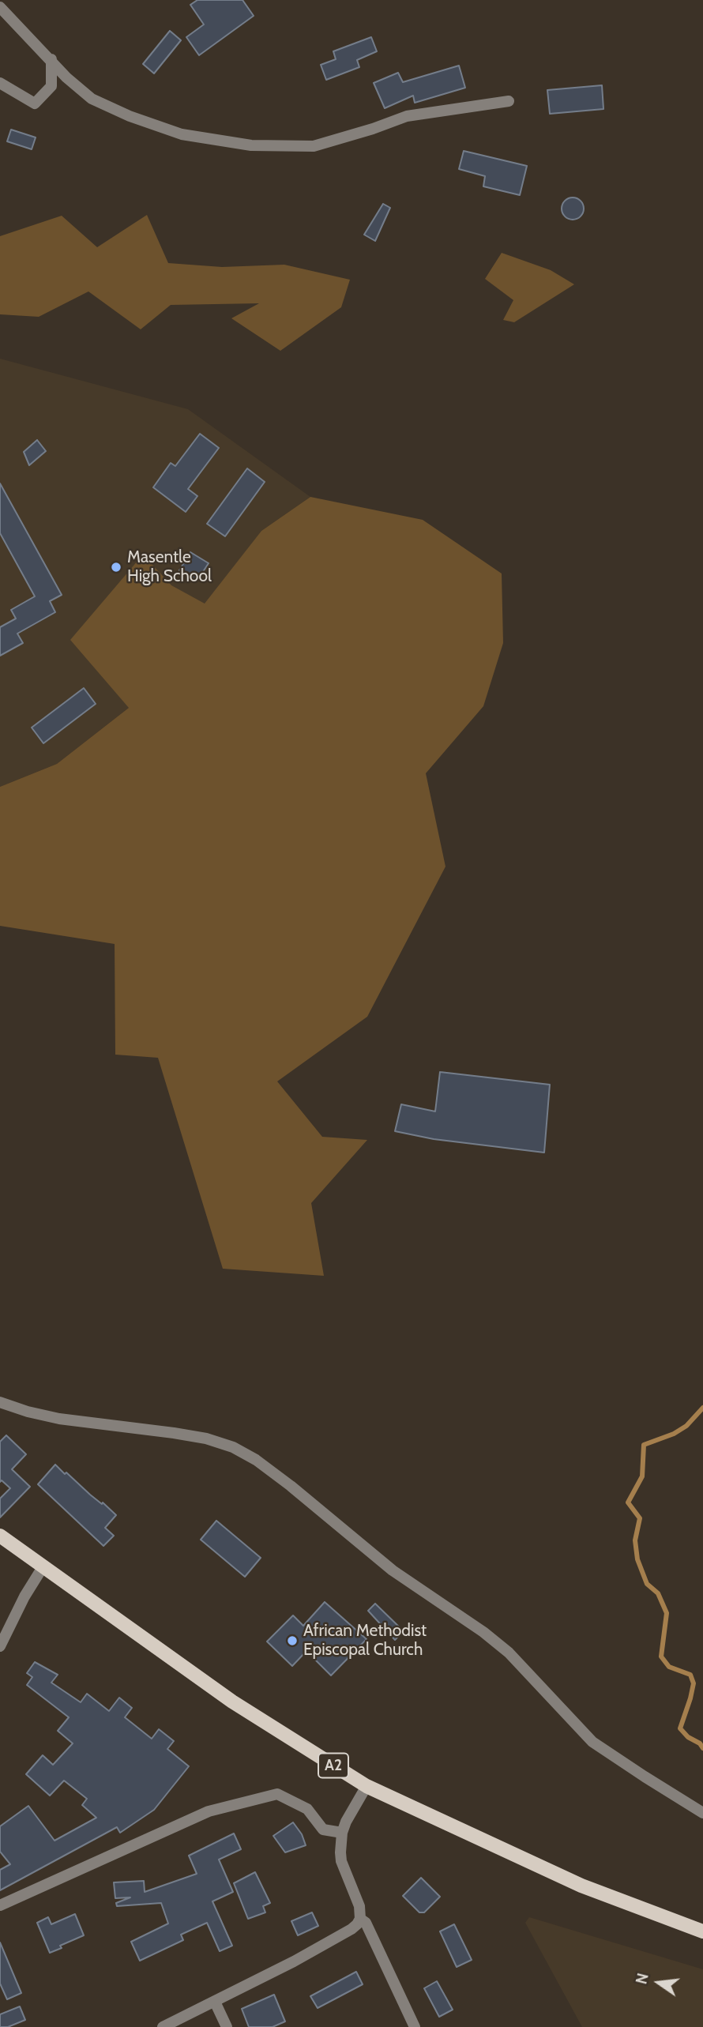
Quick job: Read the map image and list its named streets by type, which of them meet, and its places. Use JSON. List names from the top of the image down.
{
  "streets": {
    "main road": ["A2"]
  },
  "places": ["Masentle High School", "African Methodist Episcopal Church"],
  "north": "left"
}
